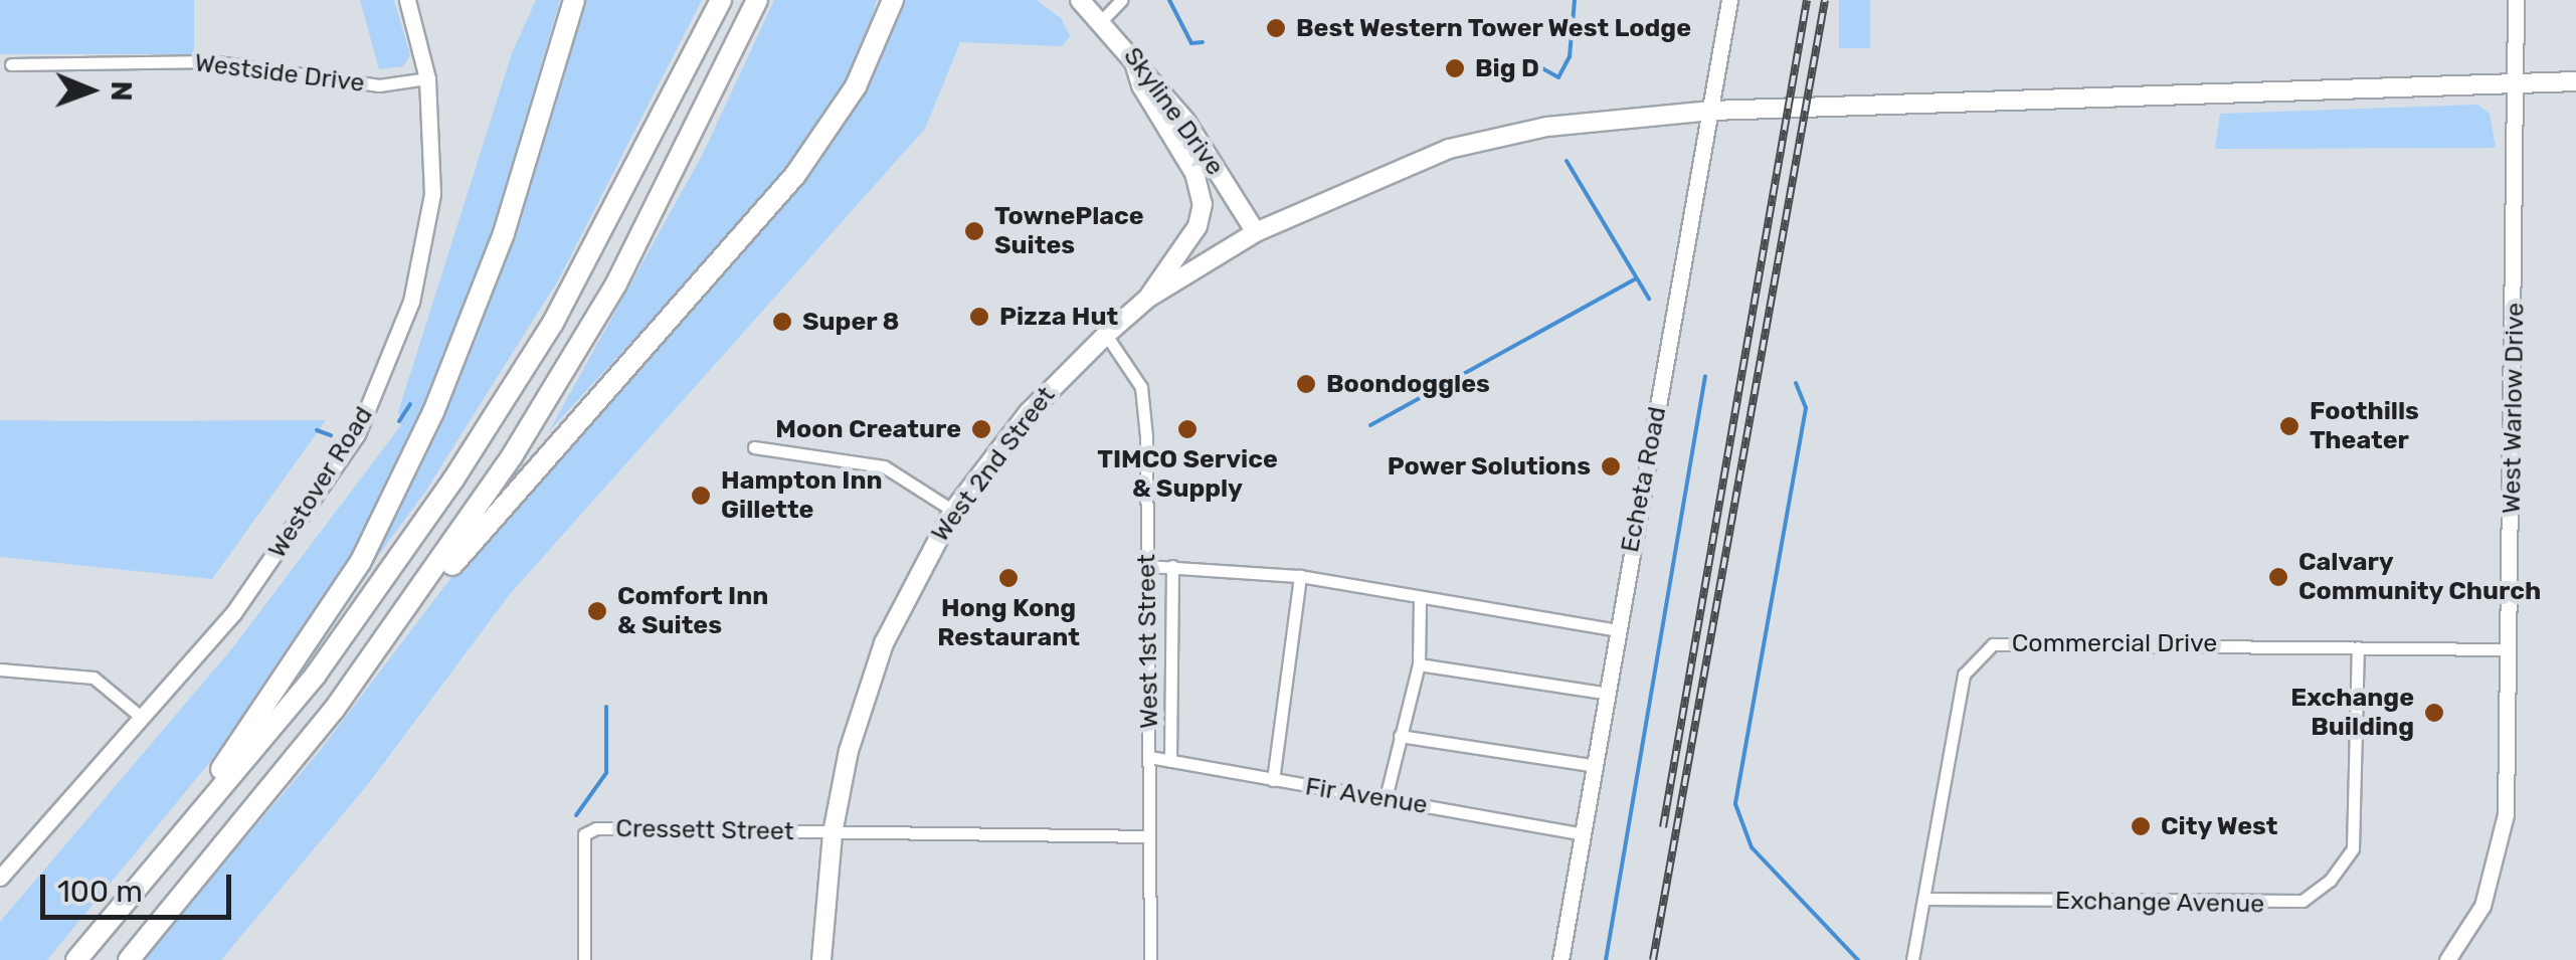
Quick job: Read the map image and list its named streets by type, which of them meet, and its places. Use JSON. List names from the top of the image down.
{
  "streets": {
    "main road": ["Skyline Drive", "West 2nd Street"],
    "street": [
      "Westside Drive",
      "West Warlow Drive",
      "Echeta Road",
      "Westover Road",
      "West 1st Street",
      "Commercial Drive",
      "Fir Avenue",
      "Cressett Street",
      "Exchange Avenue"
    ]
  },
  "crossings": [
    ["Westside Drive", "Westover Road"],
    ["Skyline Drive", "West 2nd Street"],
    ["West Warlow Drive", "West 2nd Street"],
    ["West Warlow Drive", "Commercial Drive"],
    ["West 2nd Street", "Echeta Road"],
    ["West 2nd Street", "West 1st Street"],
    ["West 2nd Street", "Cressett Street"],
    ["Echeta Road", "Fir Avenue"],
    ["West 1st Street", "Fir Avenue"],
    ["Commercial Drive", "Exchange Avenue"]
  ],
  "places": [
    "Best Western Tower West Lodge",
    "Big D",
    "TownePlace Suites",
    "Pizza Hut",
    "Super 8",
    "Boondoggles",
    "Foothills Theater",
    "Moon Creature",
    "TIMCO Service & Supply",
    "Power Solutions",
    "Hampton Inn Gillette",
    "Calvary Community Church",
    "Hong Kong Restaurant",
    "Comfort Inn & Suites",
    "Exchange Building",
    "City West"
  ],
  "scale_bar": "100 m",
  "north": "right"
}
